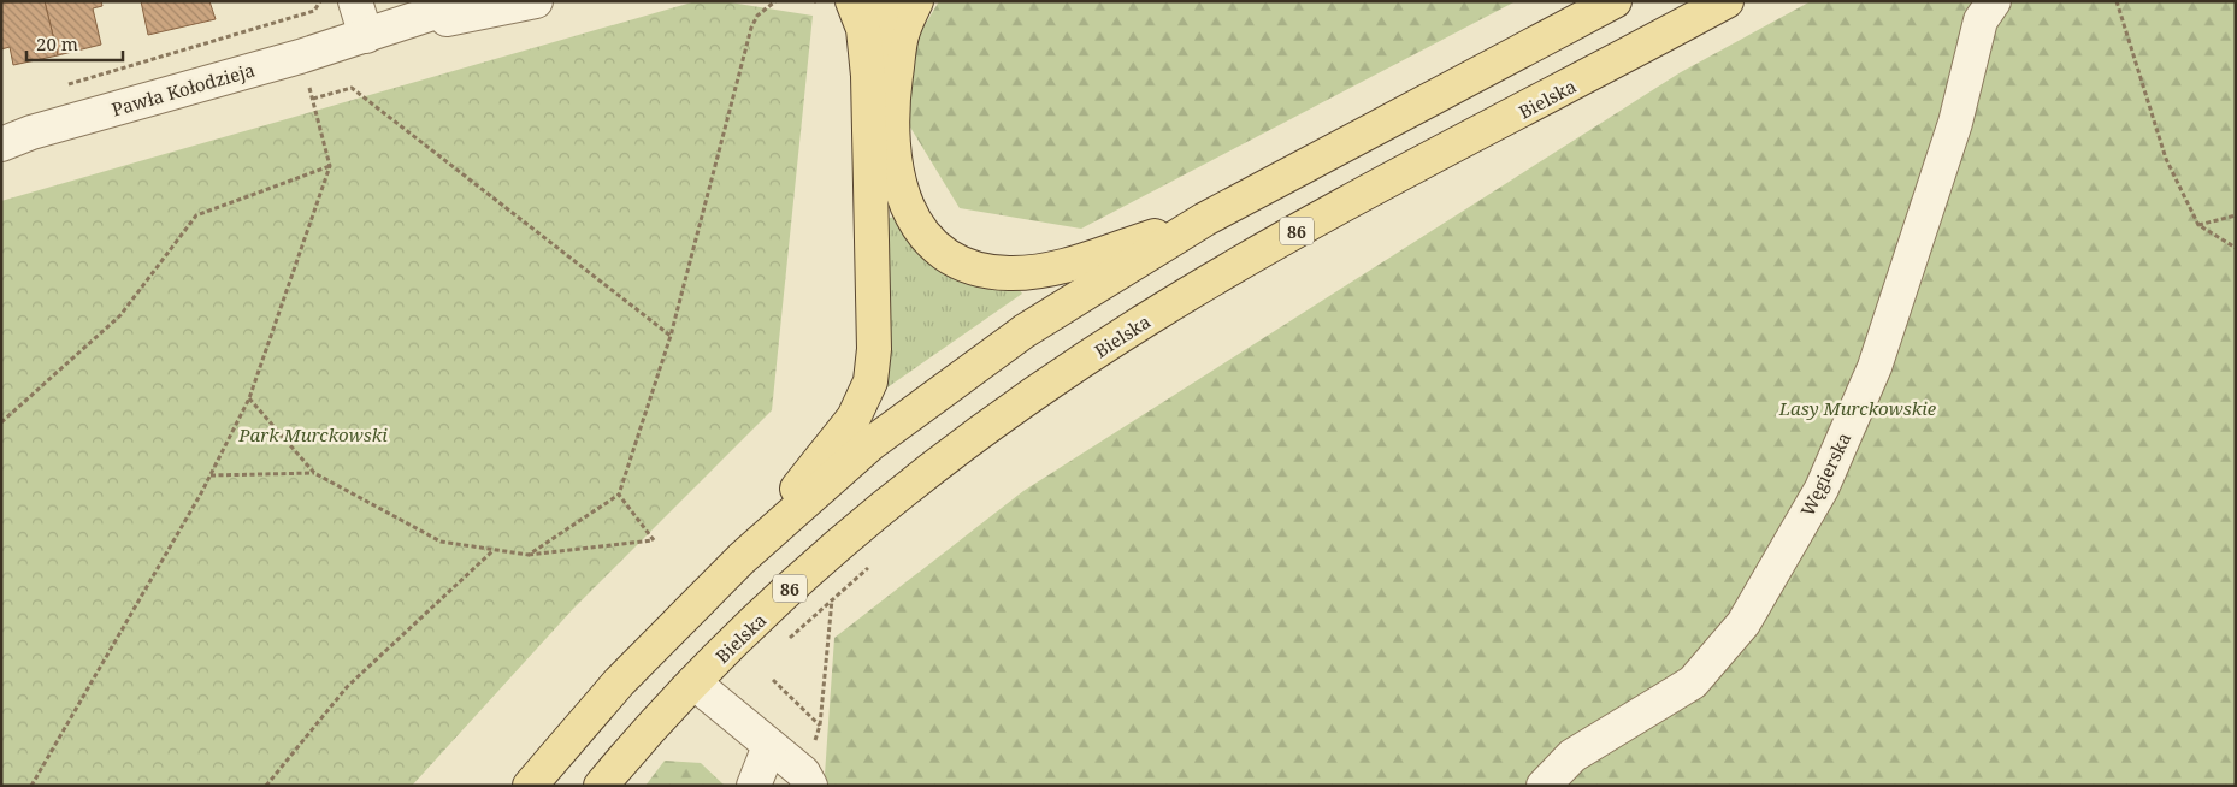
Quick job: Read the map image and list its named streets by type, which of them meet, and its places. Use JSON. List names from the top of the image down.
{
  "streets": {
    "main road": ["Bielska", "86"],
    "street": ["Pawła Kołodzieja", "Węgierska"]
  },
  "parks": ["Lasy Murckowskie", "Park Murckowski"],
  "scale_bar": "20 m"
}
